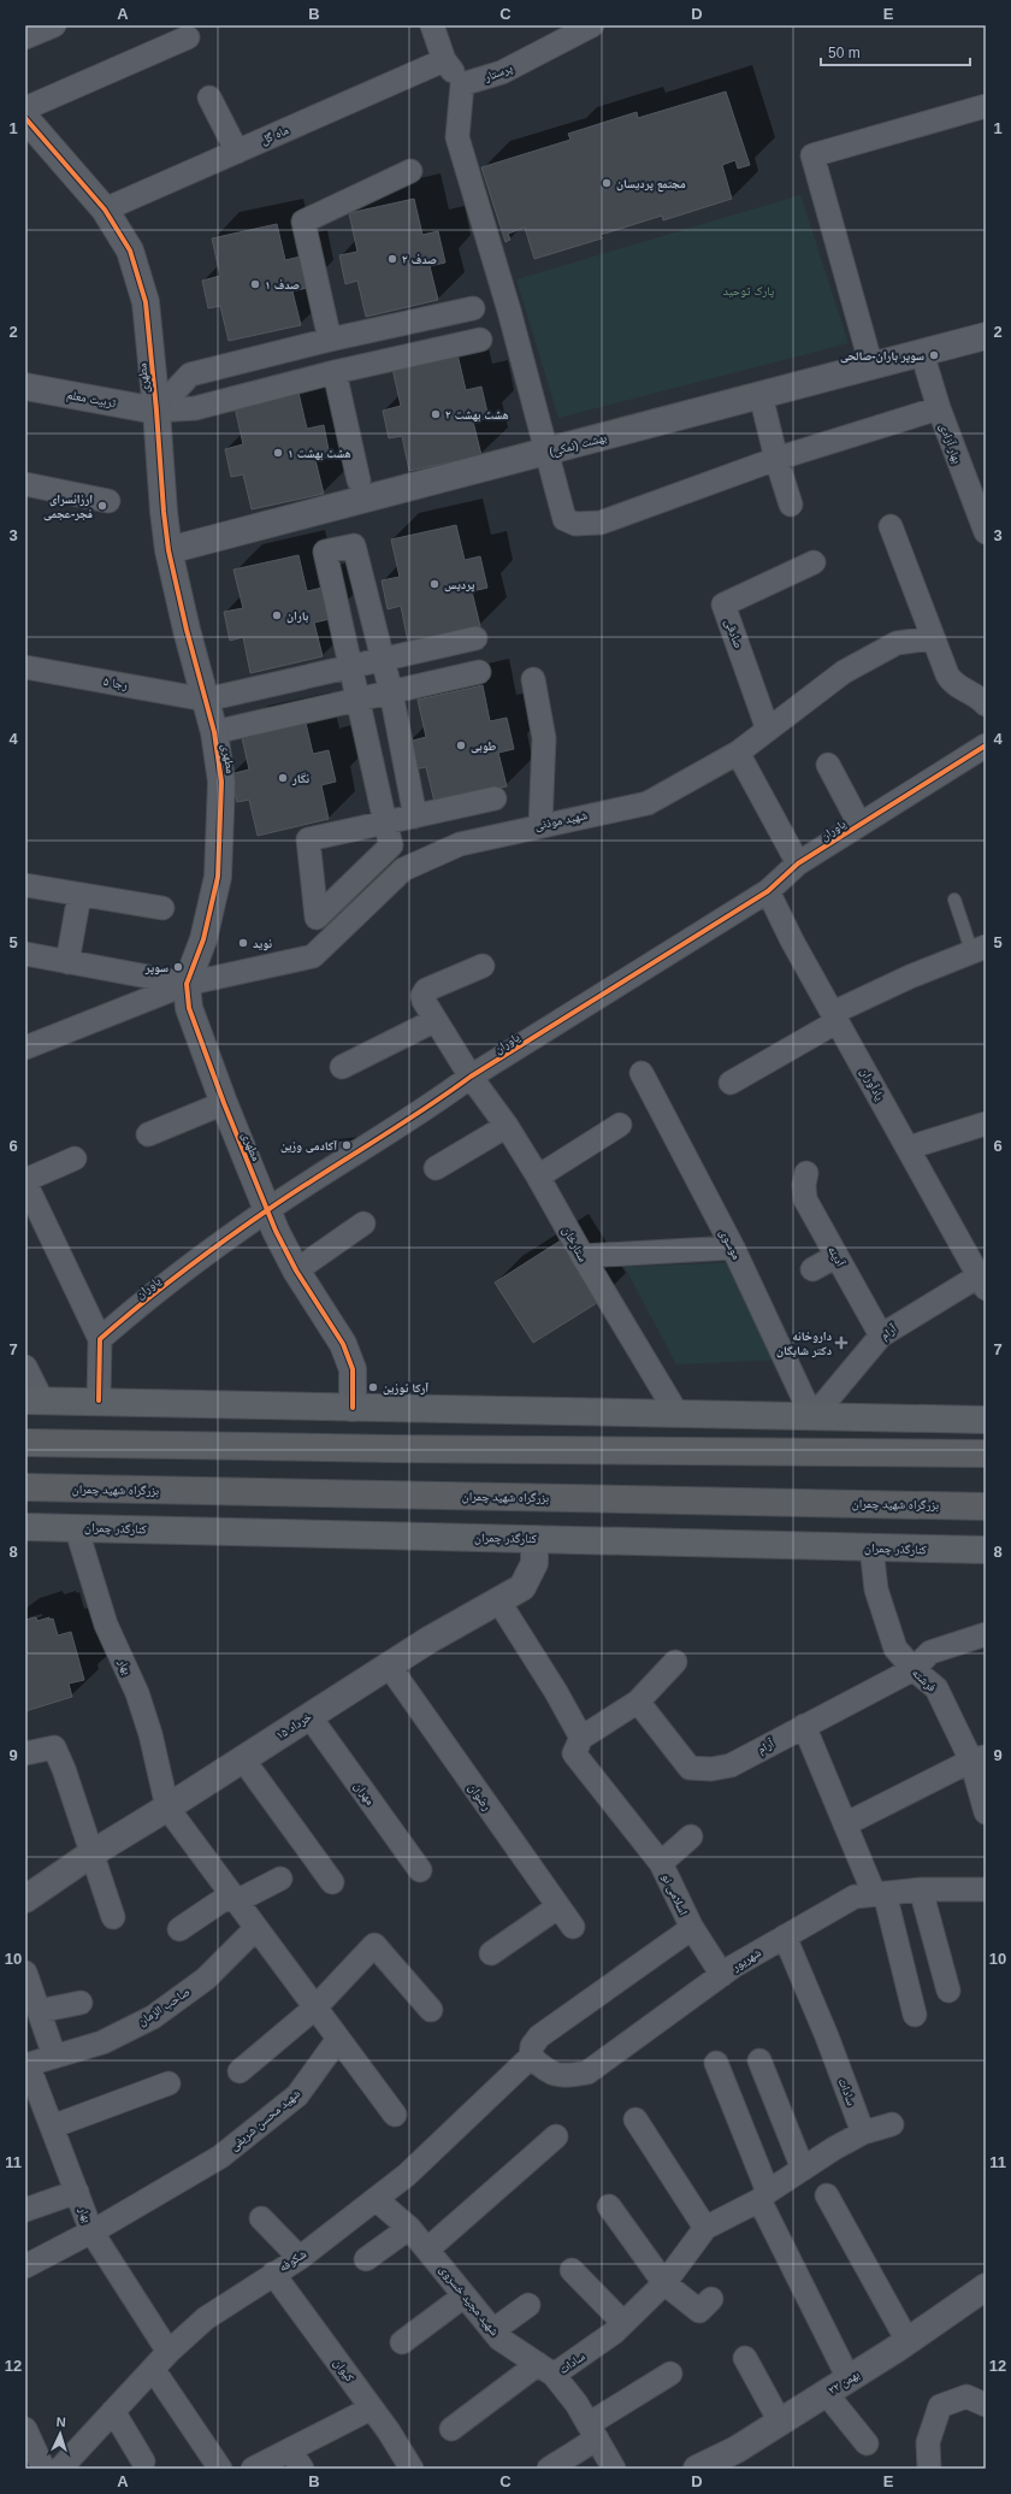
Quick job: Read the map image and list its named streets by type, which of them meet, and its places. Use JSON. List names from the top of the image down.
{
  "streets": {
    "highway": ["بزرگراه شهید چمران"],
    "main road": ["کنارگذر چمران"],
    "street": [
      "پرستار",
      "ماه گل",
      "مطهری",
      "تربیت معلم",
      "بهار آزادی",
      "بهشت (نمکی)",
      "صادقی",
      "رجا ۵",
      "شهید موذنی",
      "یاوران",
      "یادآوران",
      "ستارخان",
      "موسوی",
      "آدینه",
      "آرام",
      "بهار",
      "فرشته",
      "۱۵ خرداد",
      "مهران",
      "رضوان",
      "اسلامی نو",
      "شهریور",
      "صاحب الزمان",
      "سادات",
      "شهید محسن شریفی",
      "شکوفه",
      "شهید مجید خسروی",
      "کیوان",
      "۲۲ بهمن"
    ]
  },
  "crossings": [
    ["ماه گل", "مطهری"],
    ["مطهری", "تربیت معلم"],
    ["مطهری", "بهشت (نمکی)"],
    ["مطهری", "رجا ۵"],
    ["مطهری", "شهید موذنی"],
    ["مطهری", "یاوران"],
    ["بهار آزادی", "بهشت (نمکی)"],
    ["صادقی", "شهید موذنی"],
    ["یاوران", "یادآوران"],
    ["یاوران", "ستارخان"],
    ["یادآوران", "آرام"],
    ["موسوی", "آرام"],
    ["آدینه", "آرام"],
    ["آرام", "فرشته"],
    ["کنارگذر چمران", "بهار"],
    ["کنارگذر چمران", "فرشته"],
    ["کنارگذر چمران", "۱۵ خرداد"],
    ["بهار", "۱۵ خرداد"],
    ["بهار", "صاحب الزمان"],
    ["بهار", "شهید محسن شریفی"],
    ["بهار", "شکوفه"],
    ["۱۵ خرداد", "مهران"],
    ["۱۵ خرداد", "رضوان"],
    ["اسلامی نو", "شهریور"],
    ["اسلامی نو", "شکوفه"],
    ["شهریور", "سادات"],
    ["شهریور", "شکوفه"],
    ["سادات", "شهید مجید خسروی"],
    ["شکوفه", "شهید مجید خسروی"],
    ["شکوفه", "کیوان"]
  ],
  "parks": ["پارک توحید"],
  "places": {
    "other": [
      "مجتمع پردیسان",
      "صدف ۲",
      "صدف ۱",
      "سوپر باران-صالحی",
      "هشت بهشت ۲",
      "هشت بهشت ۱",
      "ارزانسرای فجر-عجمی",
      "پردیس",
      "باران",
      "طوبی",
      "نگار",
      "نوید",
      "سوپر",
      "آکادمی وزین",
      "آرکا توزین"
    ],
    "health": ["داروخانه دکتر شایگان"]
  },
  "scale_bar": "50 m",
  "north": "top",
  "grid": {
    "columns": [
      "A",
      "B",
      "C",
      "D",
      "E"
    ],
    "rows": [
      "1",
      "2",
      "3",
      "4",
      "5",
      "6",
      "7",
      "8",
      "9",
      "10",
      "11",
      "12"
    ]
  }
}
